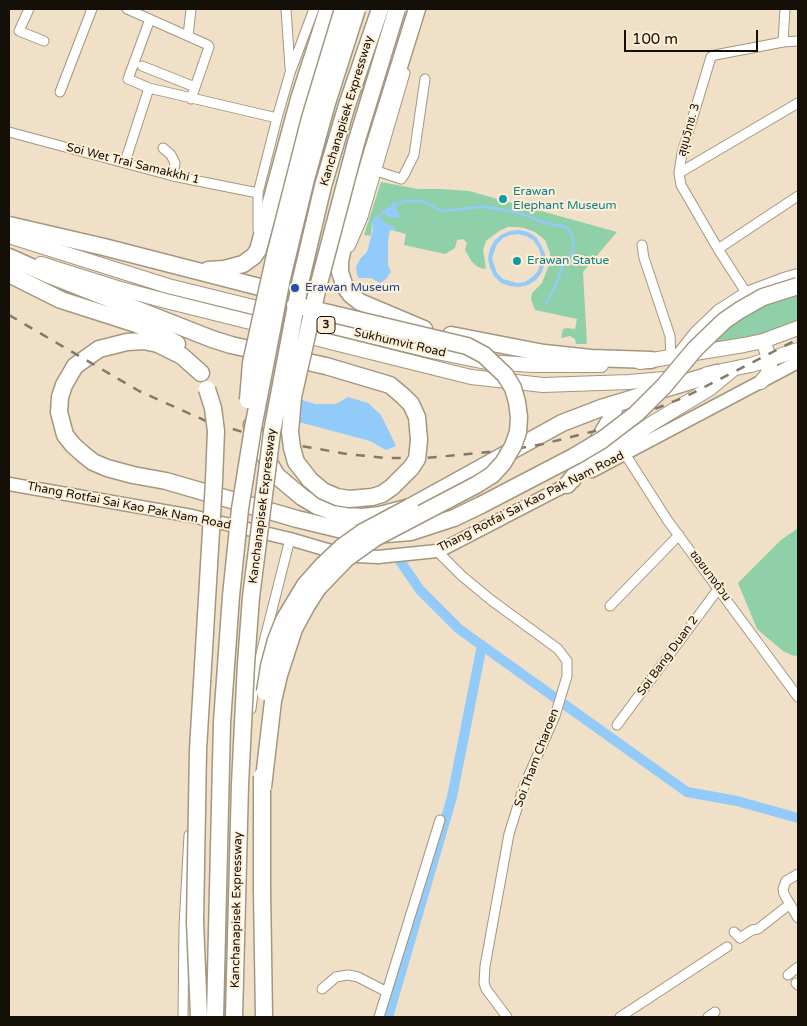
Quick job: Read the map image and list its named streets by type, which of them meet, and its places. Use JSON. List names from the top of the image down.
{
  "streets": {
    "highway": ["Kanchanapisek Expressway", "3", "Sukhumvit Road"],
    "main road": ["Thang Rotfai Sai Kao Pak Nam Road"],
    "street": [
      "สุขุมวิทซ. 3",
      "Soi Wet Trai Samakkhi 1",
      "ซอยบางด้วน",
      "Soi Bang Duan 2",
      "Soi Tham Charoen"
    ]
  },
  "crossings": [
    ["Thang Rotfai Sai Kao Pak Nam Road", "ซอยบางด้วน"],
    ["Thang Rotfai Sai Kao Pak Nam Road", "Soi Tham Charoen"],
    ["ซอยบางด้วน", "Soi Bang Duan 2"]
  ],
  "places": ["Erawan Elephant Museum", "Erawan Statue", "Erawan Museum"],
  "scale_bar": "100 m"
}
